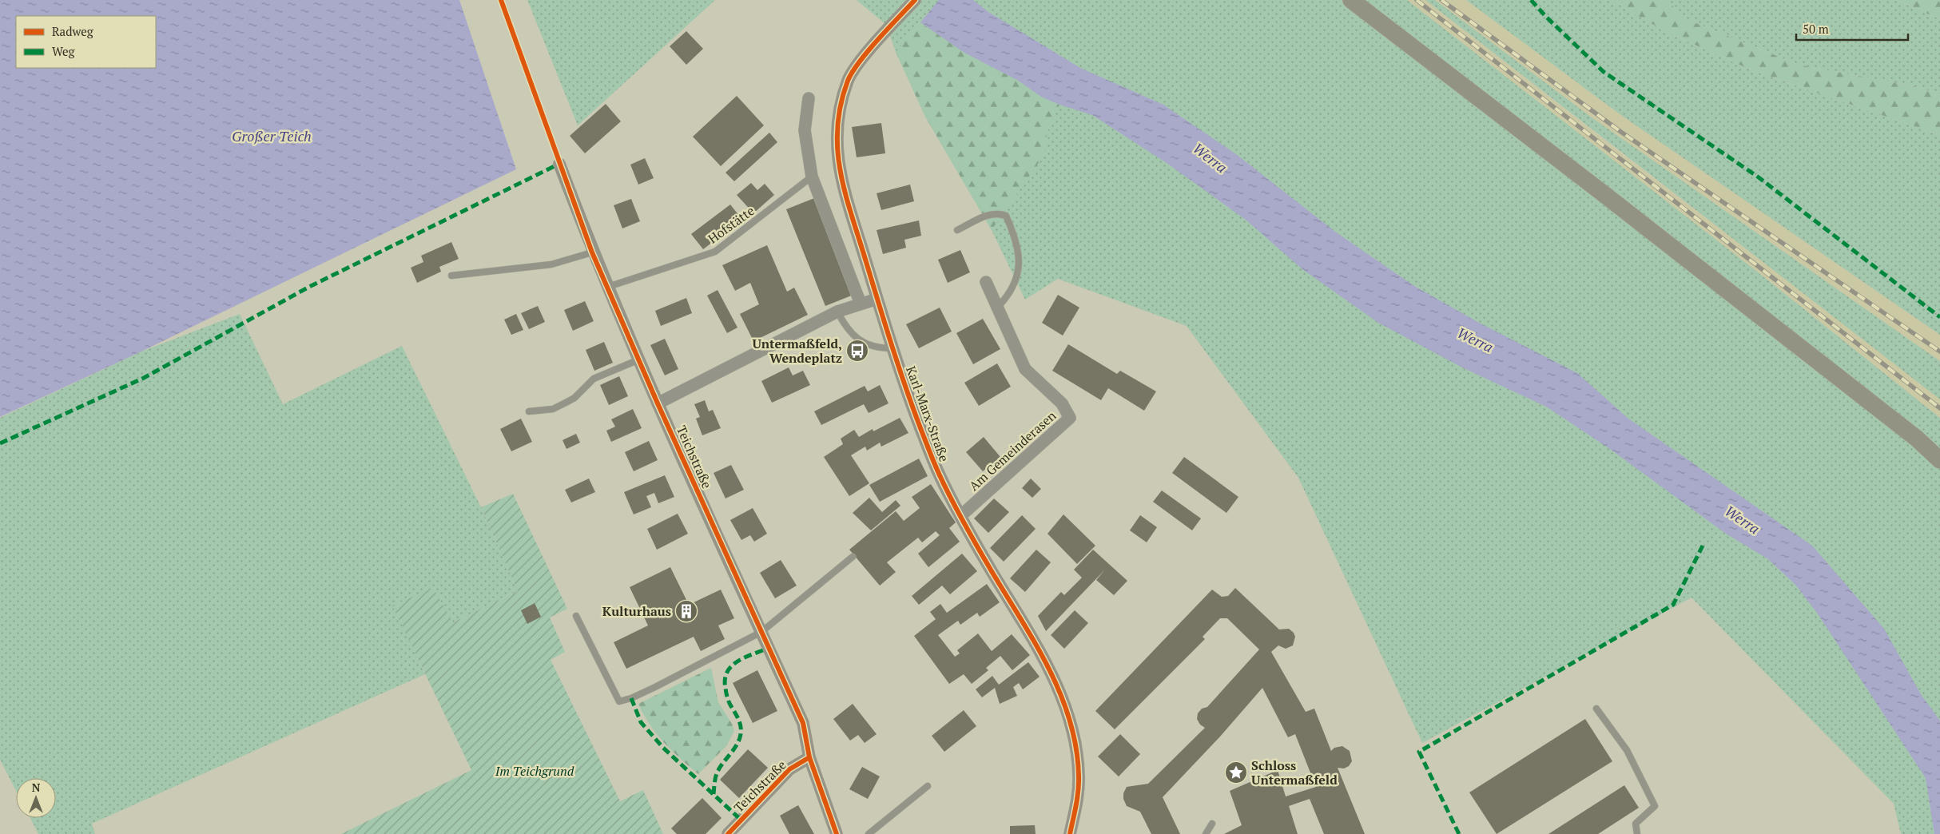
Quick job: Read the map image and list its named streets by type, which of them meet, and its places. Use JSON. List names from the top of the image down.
{
  "streets": {
    "street": ["Karl-Marx-Straße", "Am Gemeinderasen", "Teichstraße"],
    "lane": ["Hofstätte"]
  },
  "crossings": [
    ["Hofstätte", "Teichstraße"],
    ["Karl-Marx-Straße", "Am Gemeinderasen"]
  ],
  "water": ["Großer Teich", "Werra"],
  "parks": ["Im Teichgrund"],
  "places": {
    "bus stop": ["Untermaßfeld, Wendeplatz"],
    "building": ["Kulturhaus"],
    "place": ["Schloss Untermaßfeld"]
  },
  "legend": ["Radweg", "Weg"],
  "scale_bar": "50 m",
  "north": "top"
}
